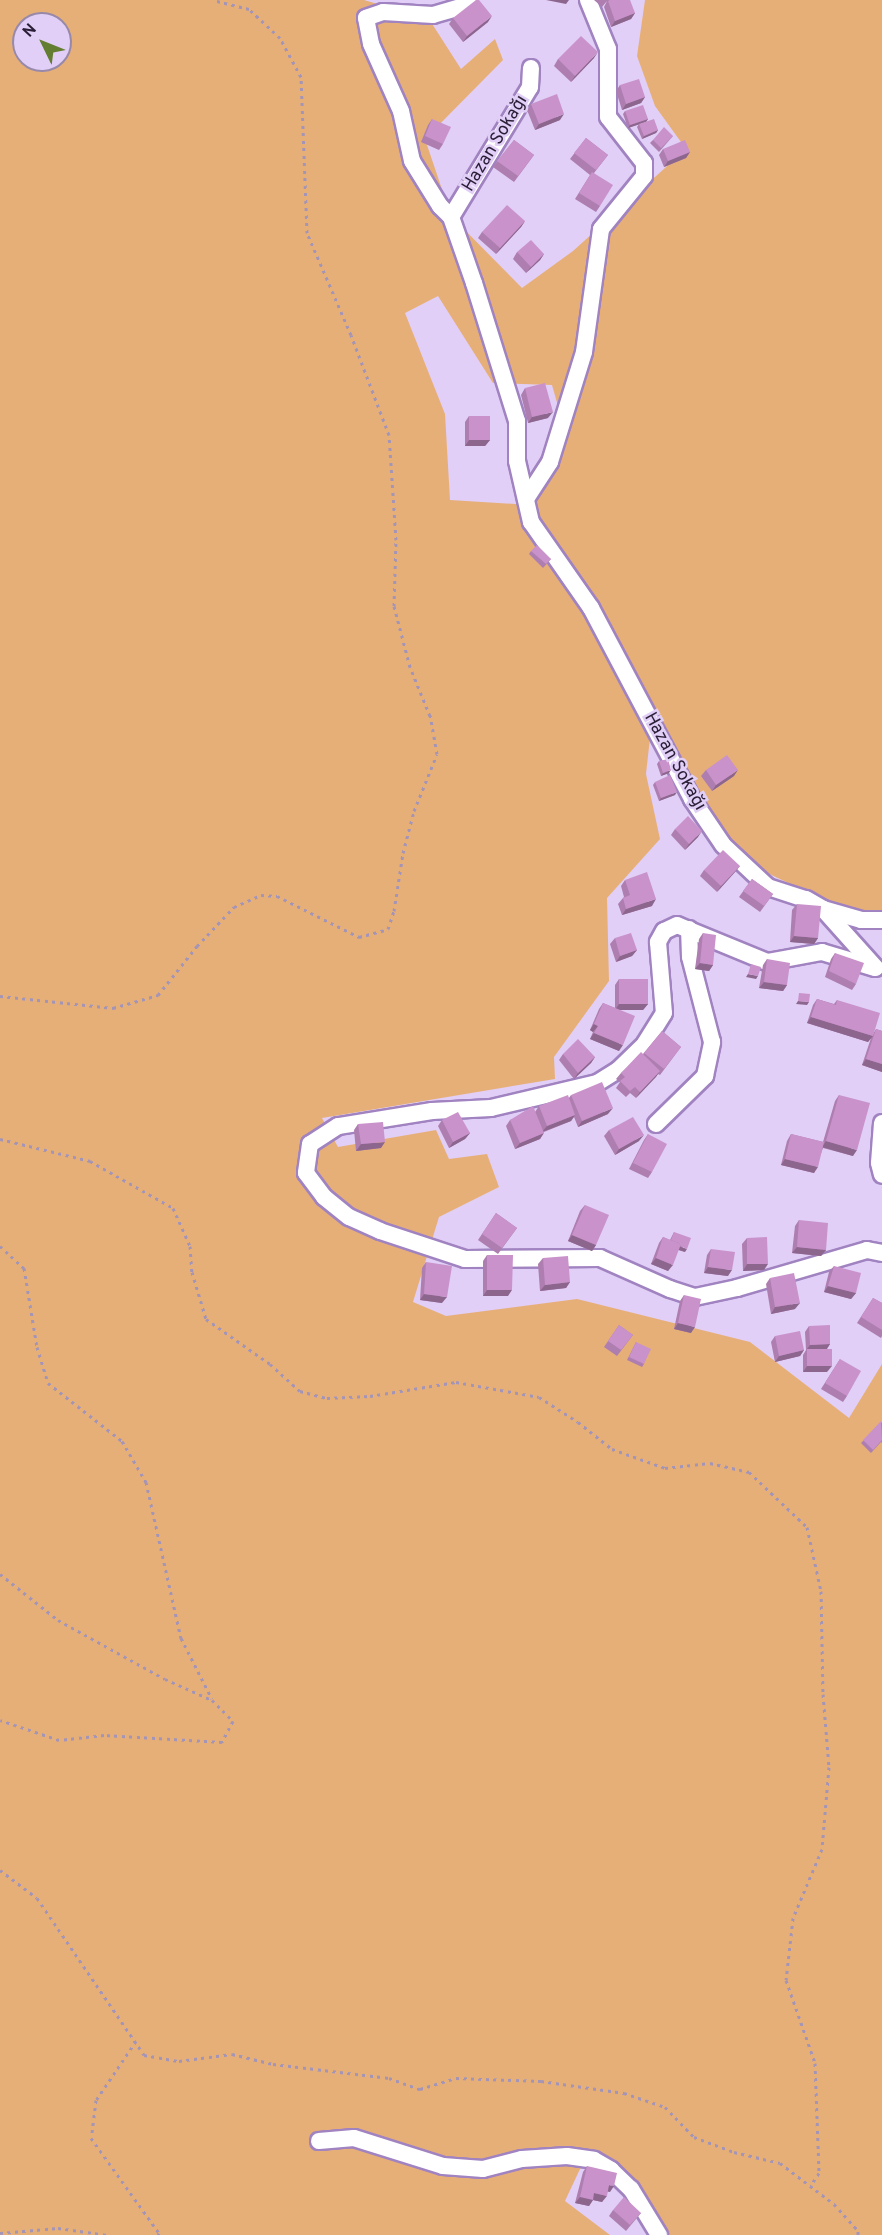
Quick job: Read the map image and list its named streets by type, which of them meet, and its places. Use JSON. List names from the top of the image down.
{
  "streets": {
    "street": ["Hazan Sokağı"]
  },
  "north": "top left"
}
